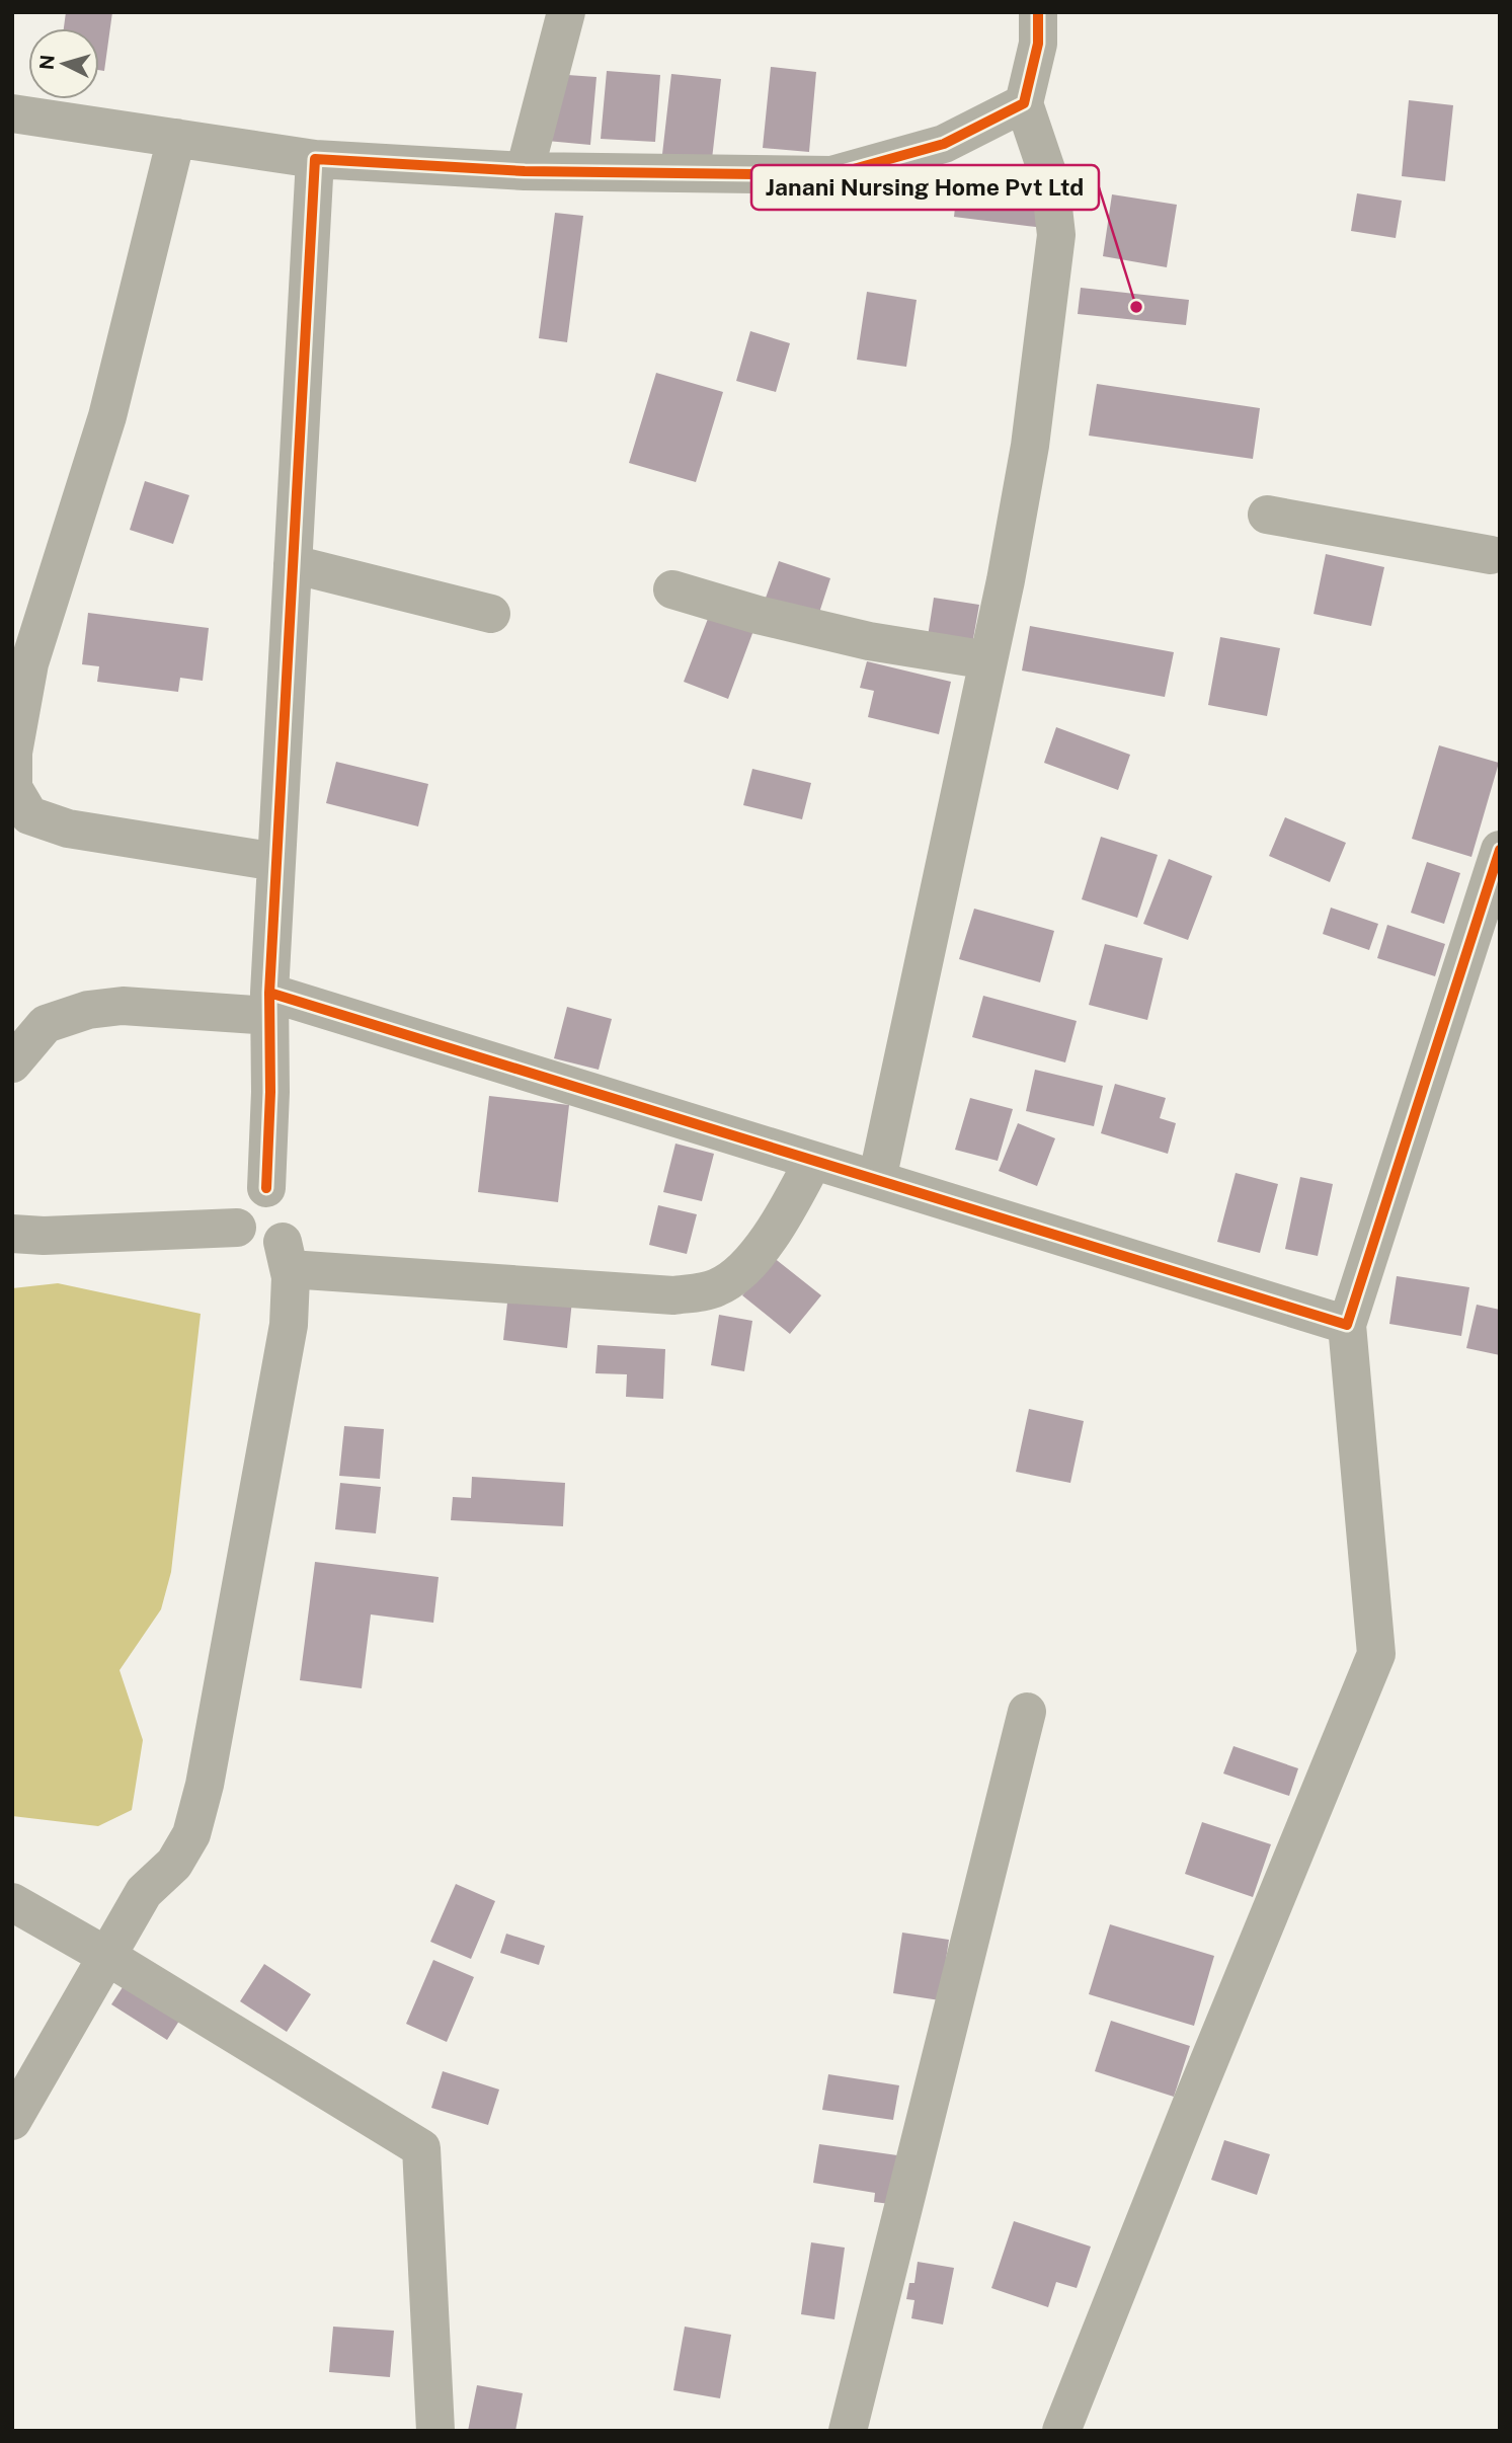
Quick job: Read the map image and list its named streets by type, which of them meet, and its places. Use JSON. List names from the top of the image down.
{
  "places": ["Janani Nursing Home Pvt Ltd"],
  "north": "left"
}
